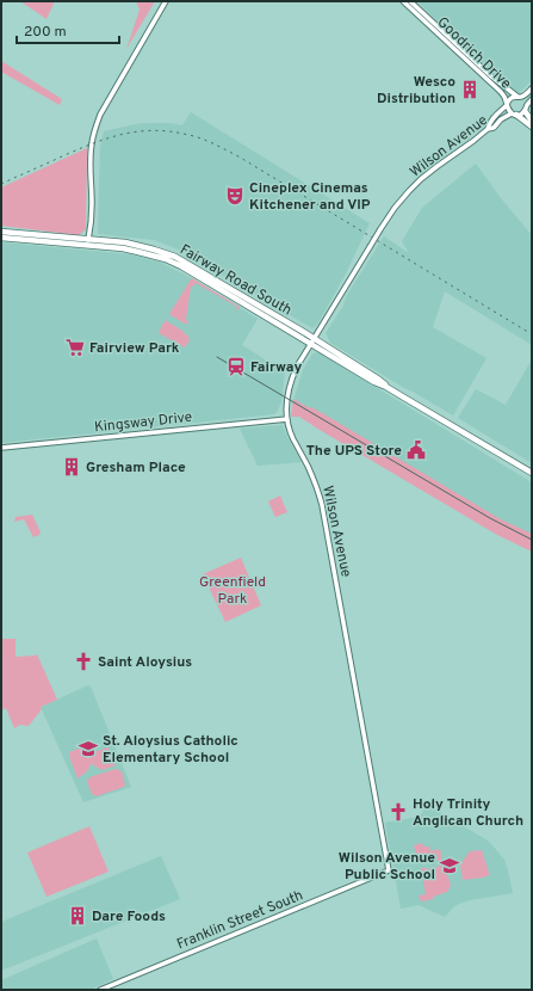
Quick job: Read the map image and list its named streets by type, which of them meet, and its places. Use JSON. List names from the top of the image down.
{
  "streets": {
    "main road": ["Fairway Road South"],
    "street": [
      "Goodrich Drive",
      "Wilson Avenue",
      "Kingsway Drive",
      "Franklin Street South"
    ]
  },
  "crossings": [
    ["Goodrich Drive", "Wilson Avenue"],
    ["Wilson Avenue", "Fairway Road South"],
    ["Wilson Avenue", "Kingsway Drive"],
    ["Wilson Avenue", "Franklin Street South"]
  ],
  "parks": ["Greenfield Park"],
  "places": {
    "building": ["Wesco Distribution", "Gresham Place", "Dare Foods"],
    "theatre": ["Cineplex Cinemas Kitchener and VIP"],
    "supermarket": ["Fairview Park"],
    "station": ["Fairway"],
    "public building": ["The UPS Store"],
    "church": ["Saint Aloysius", "Holy Trinity Anglican Church"],
    "school or university": ["St. Aloysius Catholic Elementary School", "Wilson Avenue Public School"]
  },
  "scale_bar": "200 m"
}
